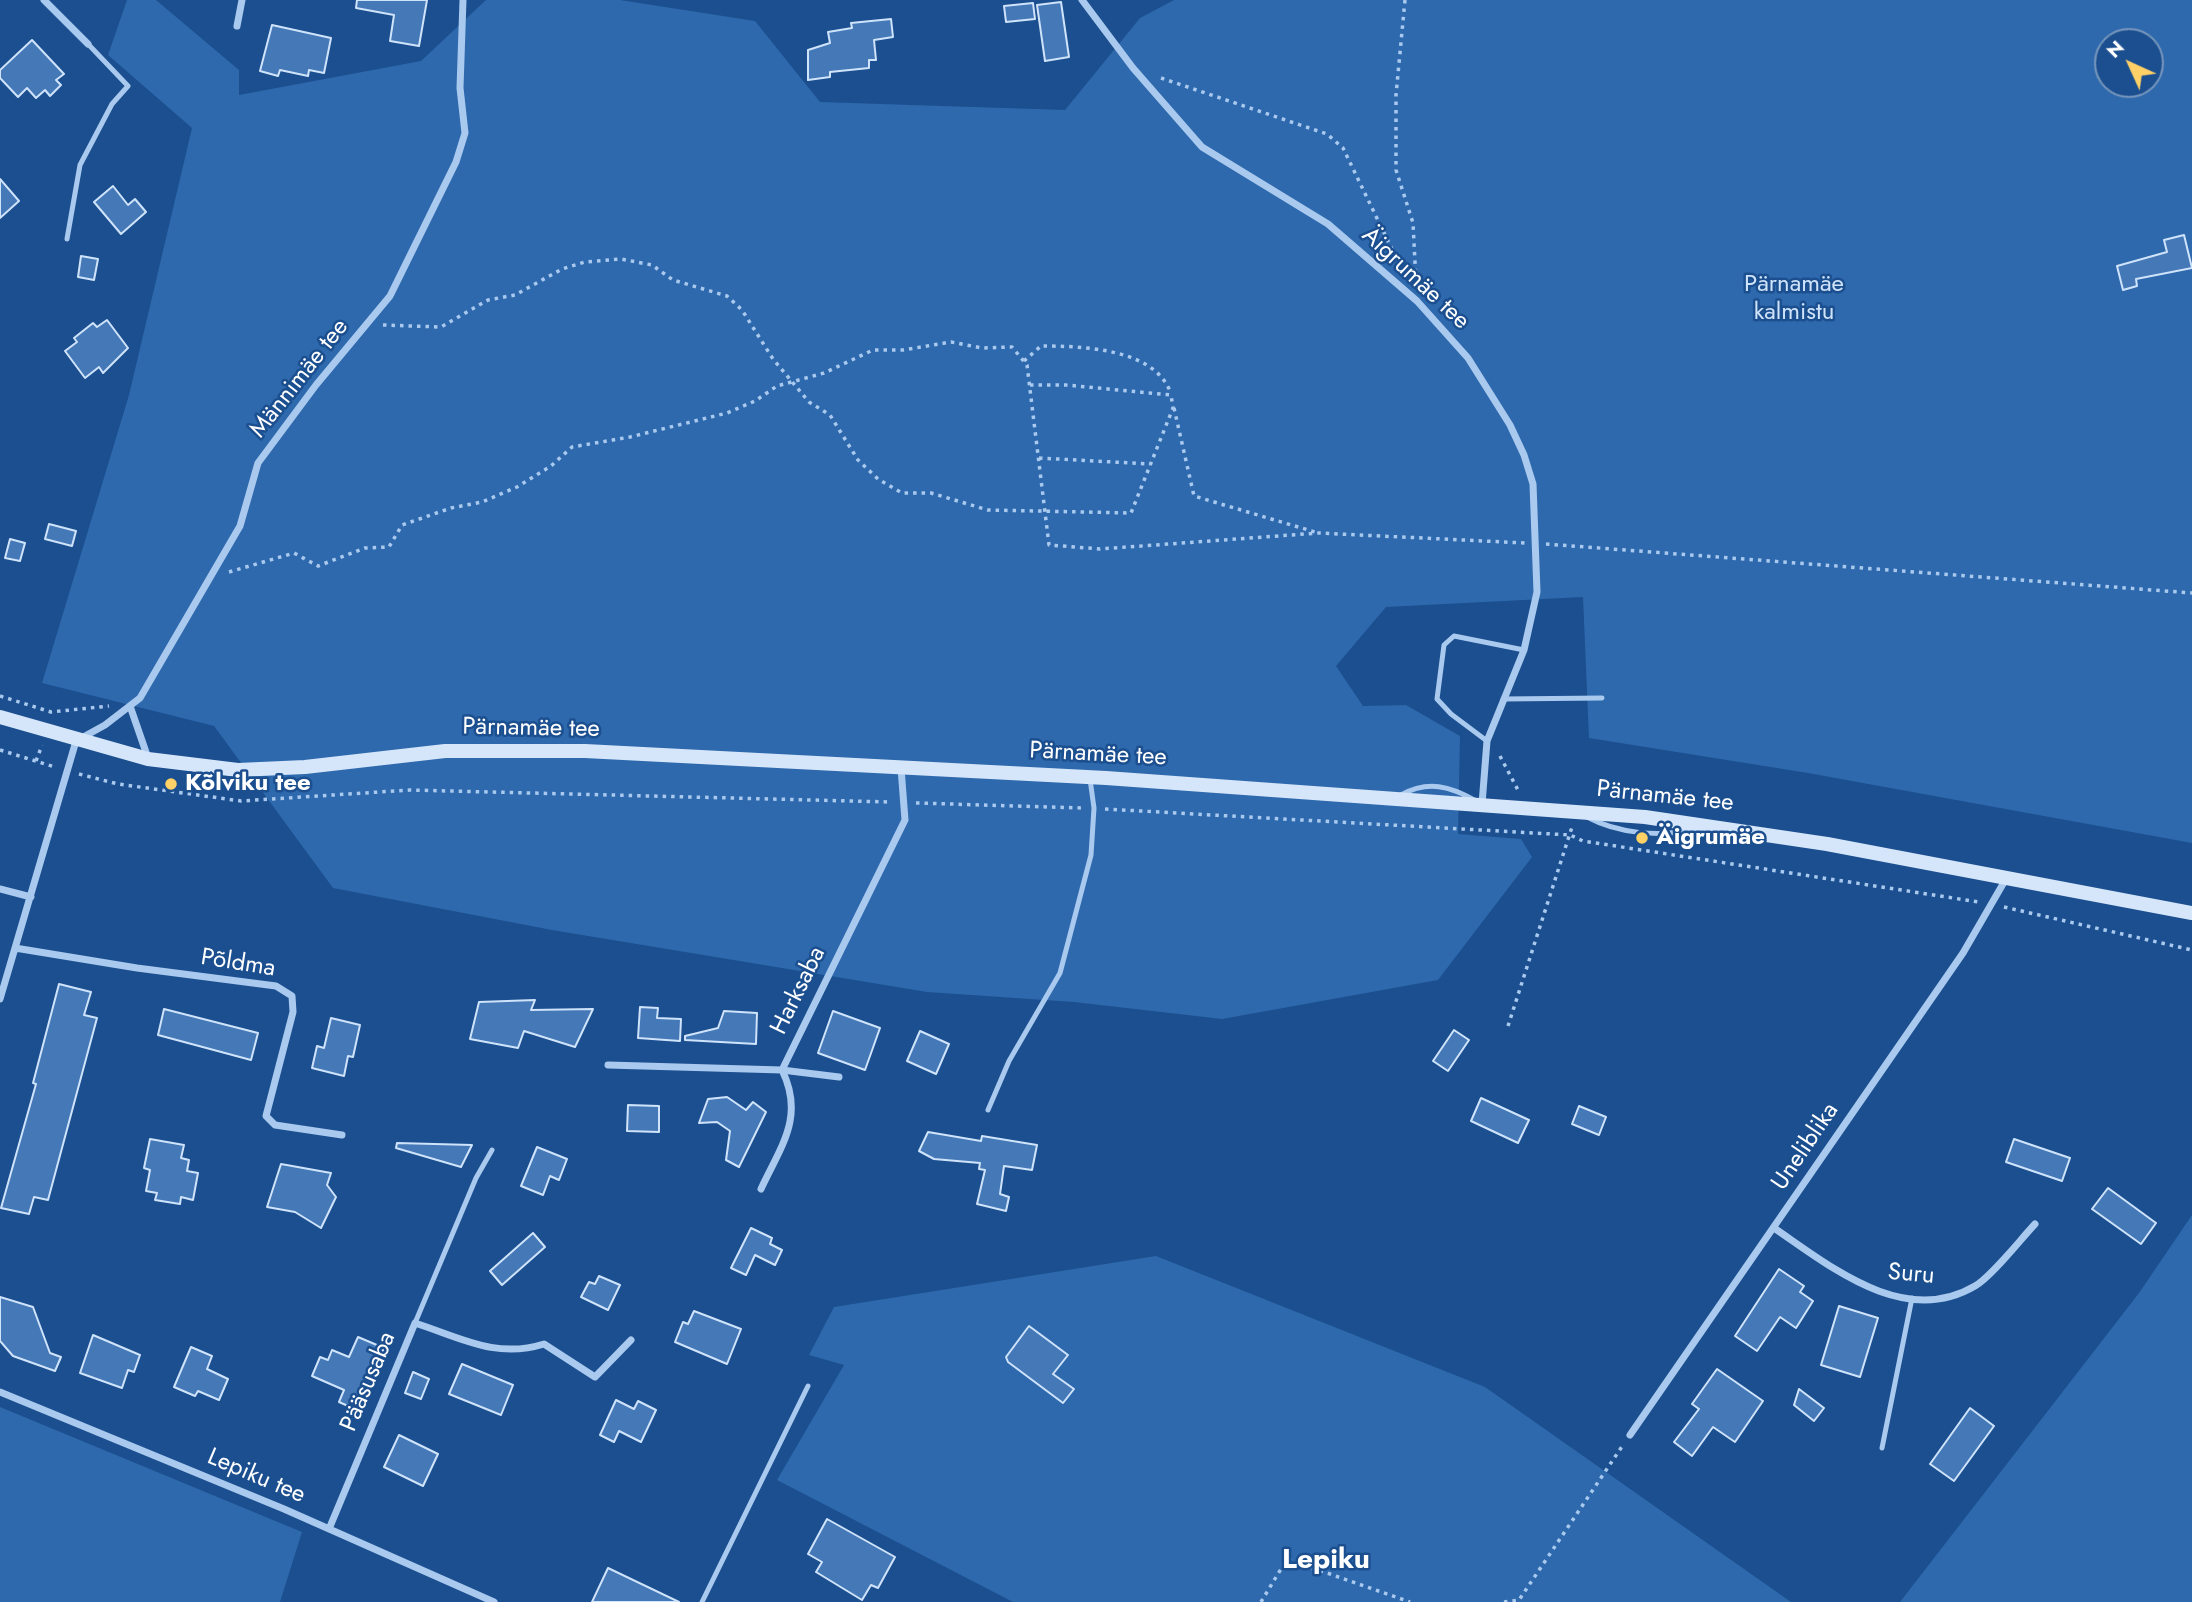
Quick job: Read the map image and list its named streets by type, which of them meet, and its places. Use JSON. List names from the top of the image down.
{
  "streets": {
    "main road": ["Pärnamäe tee"],
    "street": [
      "Äigrumäe tee",
      "Männimäe tee",
      "Põldma",
      "Harksaba",
      "Uneliblika",
      "Suru",
      "Pääsusaba",
      "Lepiku tee"
    ]
  },
  "crossings": [
    ["Äigrumäe tee", "Pärnamäe tee"],
    ["Männimäe tee", "Pärnamäe tee"],
    ["Pärnamäe tee", "Harksaba"],
    ["Pärnamäe tee", "Uneliblika"],
    ["Uneliblika", "Suru"],
    ["Pääsusaba", "Lepiku tee"]
  ],
  "districts": ["Lepiku"],
  "parks": ["Pärnamäe kalmistu"],
  "places": ["Kõlviku tee", "Äigrumäe"],
  "north": "top left"
}
